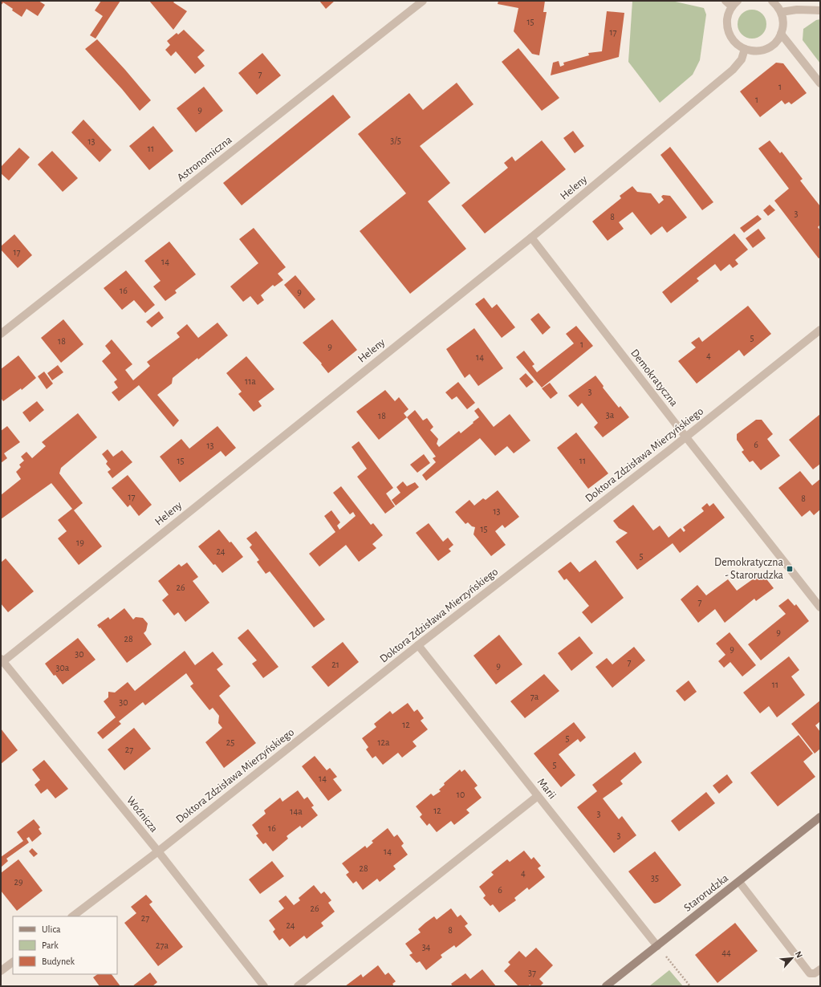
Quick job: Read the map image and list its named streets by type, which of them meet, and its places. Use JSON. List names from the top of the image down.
{
  "streets": {
    "street": [
      "Astronomiczna",
      "Heleny",
      "Demokratyczna",
      "Doktora Zdzisława Mierzyńskiego",
      "Marii",
      "Woźnicza",
      "Starorudzka"
    ]
  },
  "crossings": [
    ["Heleny", "Demokratyczna"],
    ["Heleny", "Woźnicza"],
    ["Demokratyczna", "Doktora Zdzisława Mierzyńskiego"],
    ["Doktora Zdzisława Mierzyńskiego", "Marii"],
    ["Doktora Zdzisława Mierzyńskiego", "Woźnicza"],
    ["Marii", "Starorudzka"]
  ],
  "places": {
    "transit": ["Demokratyczna - Starorudzka"]
  },
  "house_numbers": [
    "15",
    "17",
    "7",
    "1",
    "1",
    "9",
    "3/5",
    "13",
    "11",
    "3",
    "8",
    "17",
    "14",
    "16",
    "9",
    "5",
    "18",
    "1",
    "9",
    "4",
    "14",
    "11a",
    "3",
    "3a",
    "18",
    "6",
    "13",
    "15",
    "11",
    "17",
    "8",
    "13",
    "15",
    "19",
    "24",
    "5",
    "26",
    "7",
    "9",
    "28",
    "9",
    "30",
    "7",
    "21",
    "9",
    "30a",
    "11",
    "7a",
    "30",
    "12",
    "5",
    "25",
    "12a",
    "27",
    "5",
    "14",
    "10",
    "12",
    "14a",
    "3",
    "16",
    "3",
    "14",
    "28",
    "4",
    "35",
    "29",
    "6",
    "26",
    "27",
    "24",
    "8",
    "27a",
    "34",
    "44",
    "37"
  ],
  "legend": ["Ulica", "Park", "Budynek"],
  "north": "top right"
}
